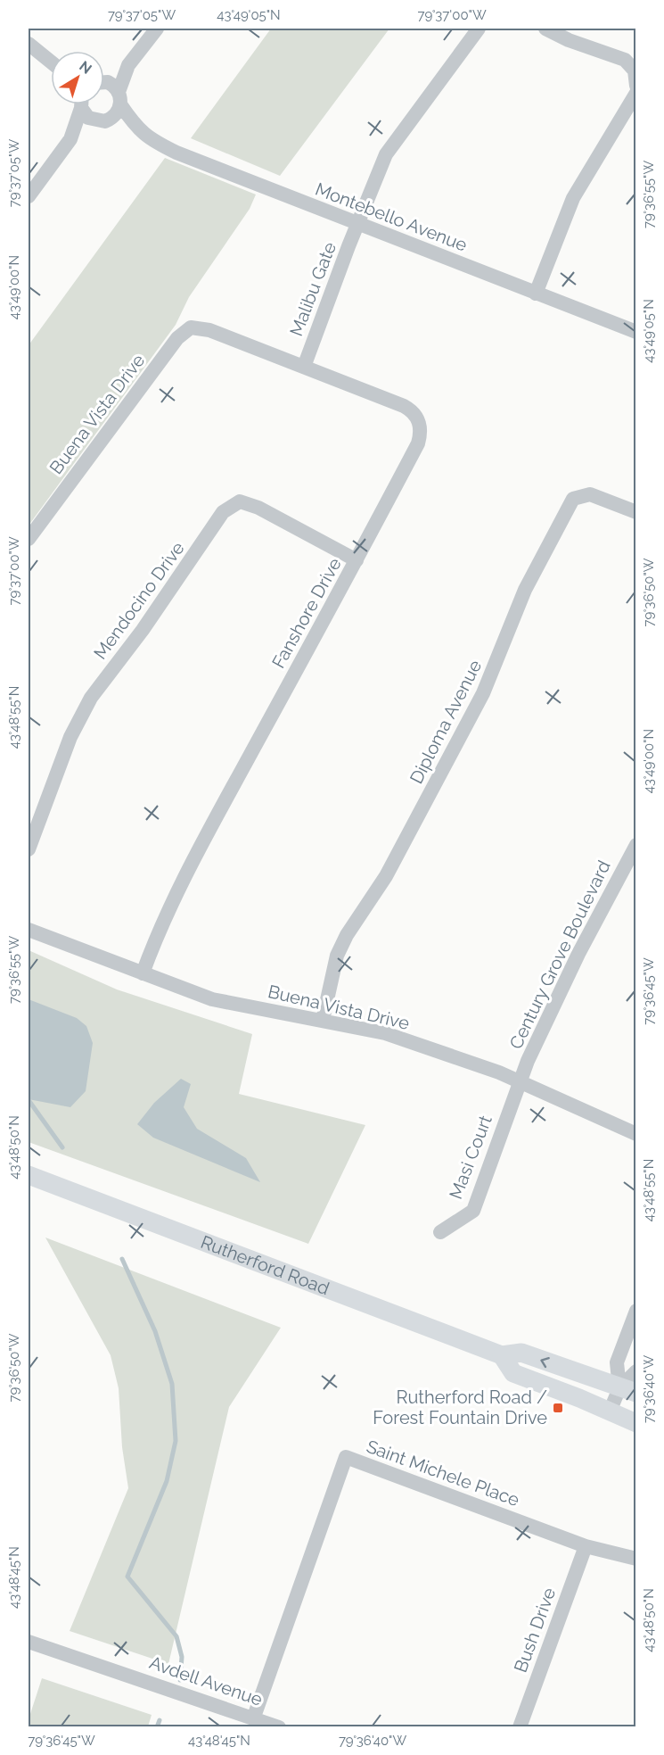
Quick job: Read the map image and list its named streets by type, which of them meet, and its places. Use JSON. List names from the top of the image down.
{
  "streets": {
    "main road": ["Rutherford Road"],
    "street": [
      "Montebello Avenue",
      "Malibu Gate",
      "Buena Vista Drive",
      "Mendocino Drive",
      "Fanshore Drive",
      "Diploma Avenue",
      "Century Grove Boulevard",
      "Masi Court",
      "Saint Michele Place",
      "Bush Drive",
      "Avdell Avenue"
    ]
  },
  "crossings": [
    ["Montebello Avenue", "Malibu Gate"],
    ["Malibu Gate", "Fanshore Drive"],
    ["Buena Vista Drive", "Fanshore Drive"],
    ["Buena Vista Drive", "Diploma Avenue"],
    ["Buena Vista Drive", "Century Grove Boulevard"],
    ["Buena Vista Drive", "Masi Court"],
    ["Mendocino Drive", "Fanshore Drive"],
    ["Century Grove Boulevard", "Masi Court"],
    ["Saint Michele Place", "Bush Drive"],
    ["Saint Michele Place", "Avdell Avenue"]
  ],
  "places": {
    "transit": ["Rutherford Road / Forest Fountain Drive"]
  },
  "north": "top right",
  "coordinates": [
    "79°37'05\"W",
    "43°49'05\"N",
    "79°37'00\"W",
    "79°36'55\"W",
    "43°49'00\"N",
    "79°36'50\"W",
    "43°48'55\"N",
    "79°36'45\"W",
    "43°48'50\"N",
    "79°36'40\"W",
    "43°48'45\"N"
  ]
}
